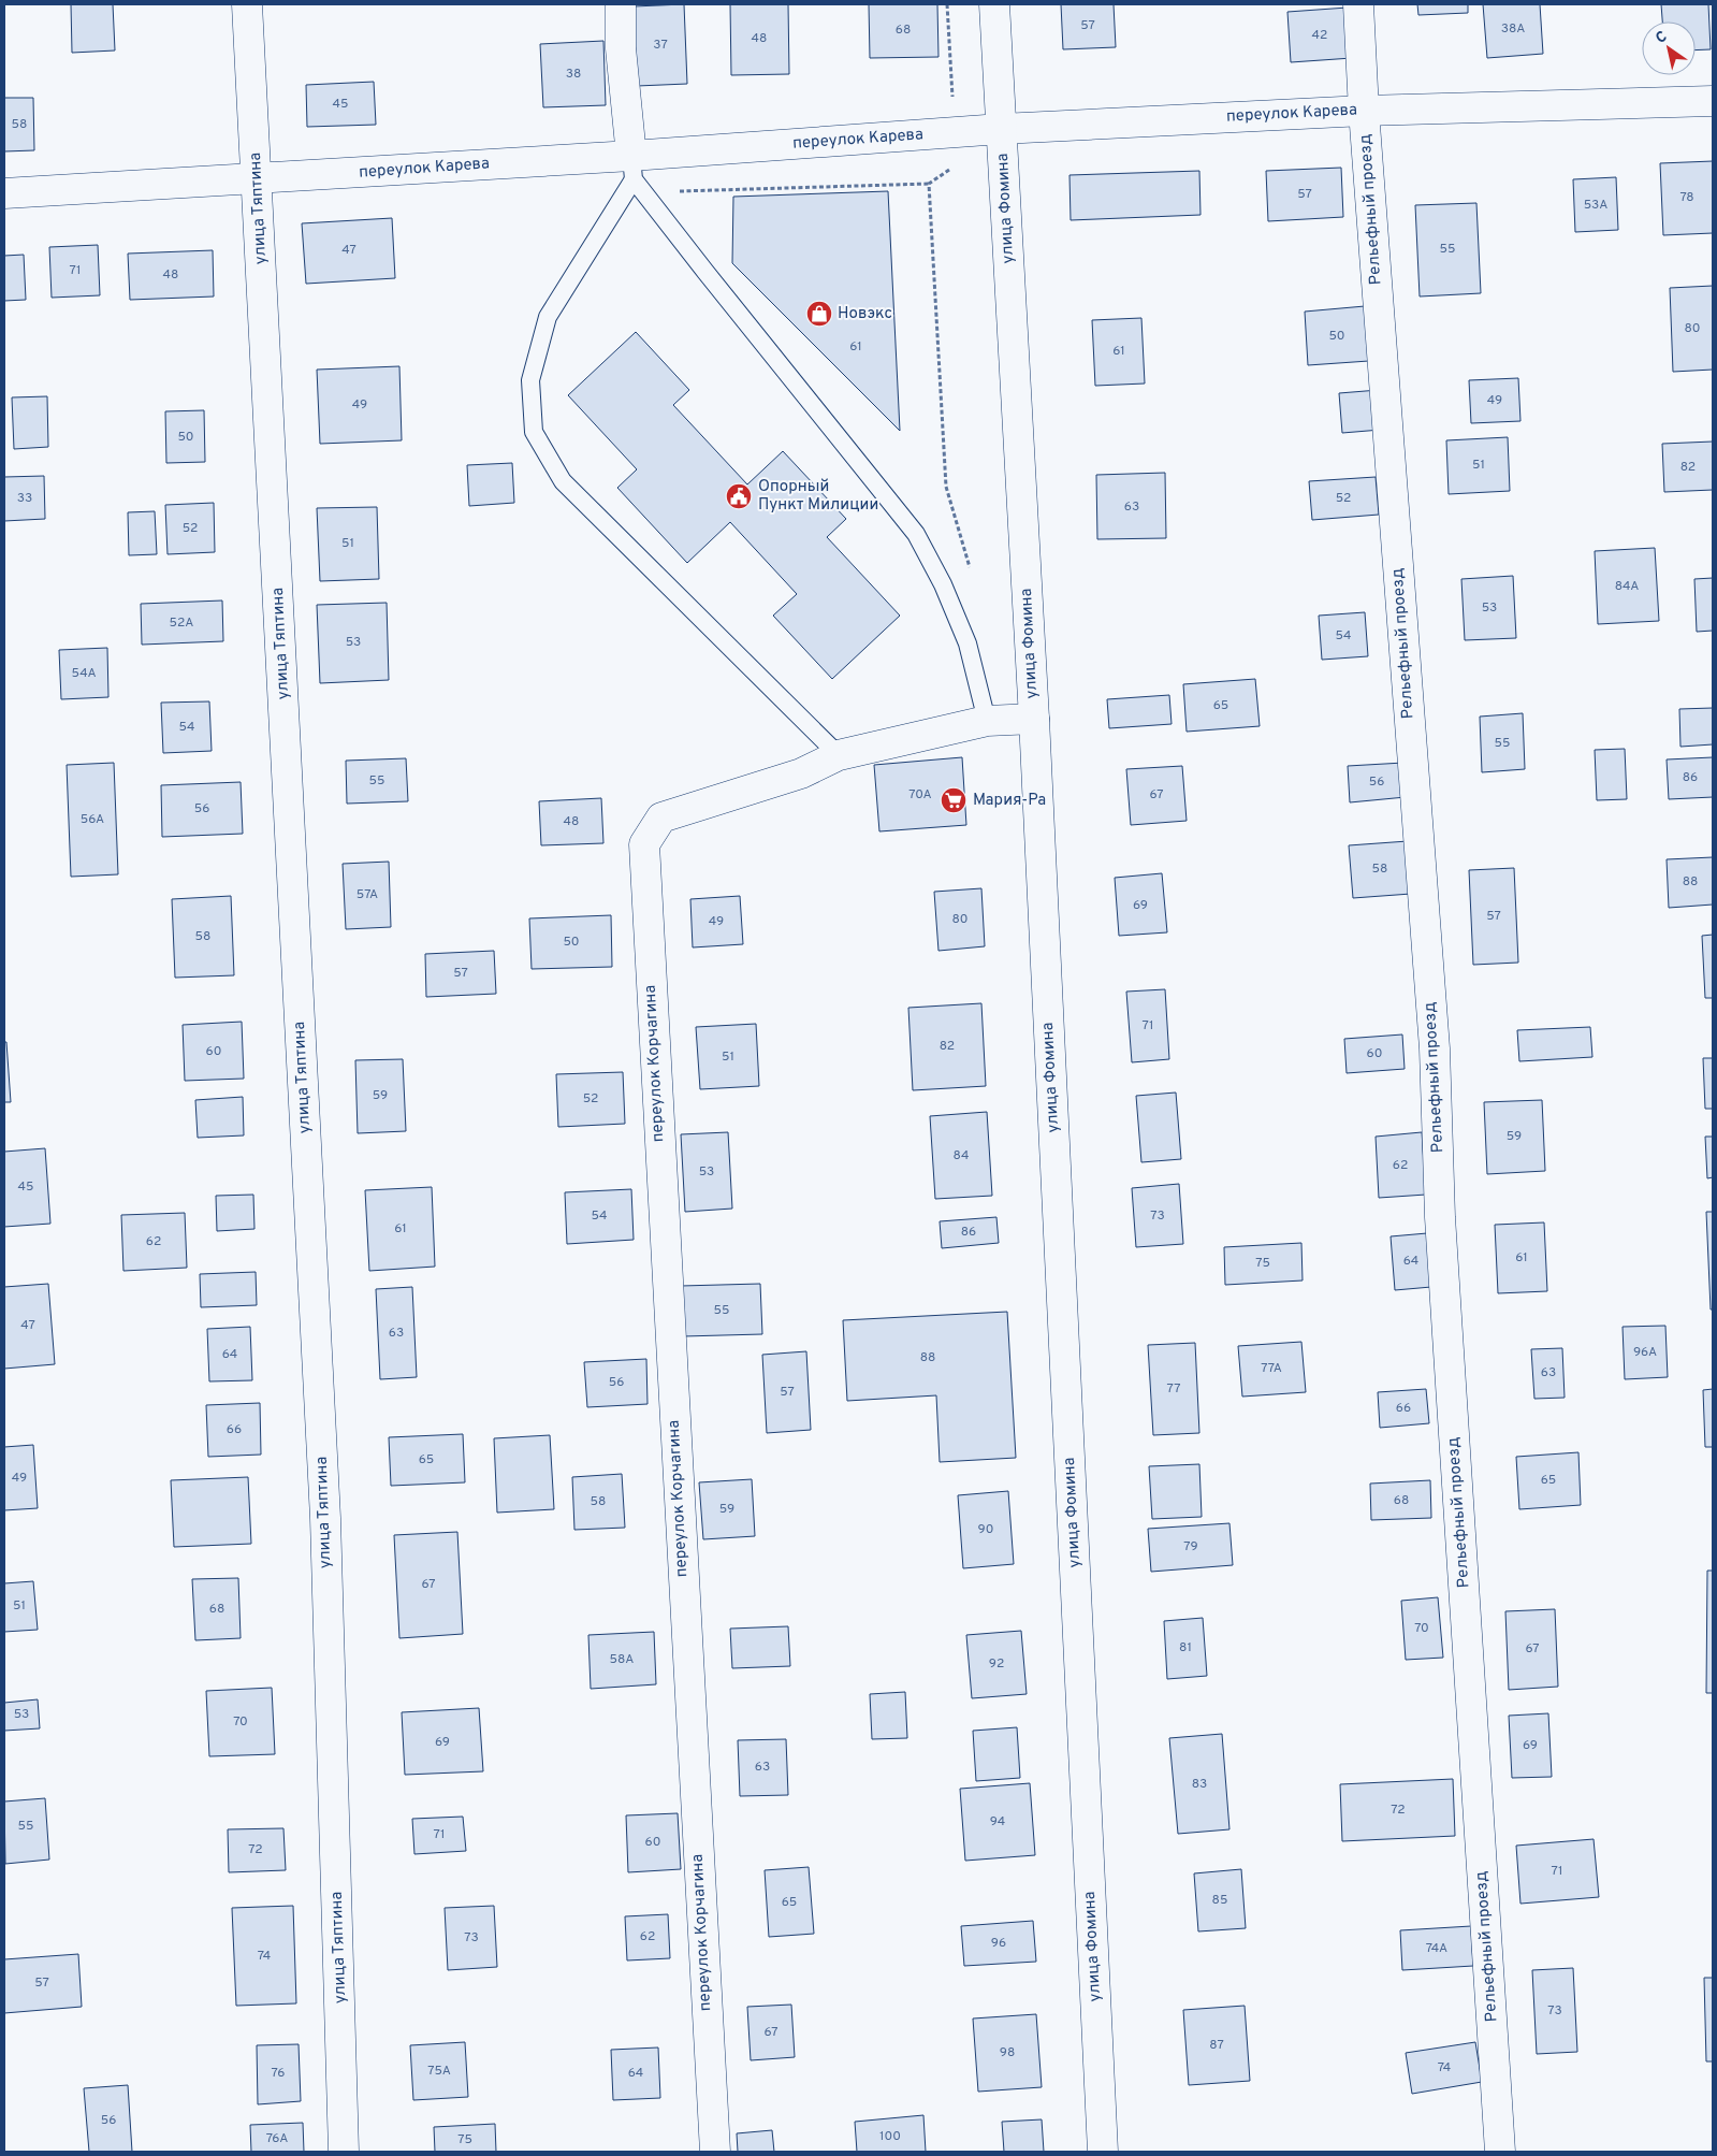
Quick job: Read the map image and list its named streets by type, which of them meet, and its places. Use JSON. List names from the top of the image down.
{
  "streets": {
    "street": [
      "переулок Карева",
      "улица Тяптина",
      "улица Фомина",
      "Рельефный проезд",
      "переулок Корчагина"
    ]
  },
  "crossings": [
    ["переулок Карева", "улица Тяптина"],
    ["переулок Карева", "улица Фомина"],
    ["переулок Карева", "Рельефный проезд"]
  ],
  "places": {
    "shop": ["Новэкс"],
    "public building": ["Опорный Пункт Милиции"],
    "supermarket": ["Мария-Ра"]
  },
  "house_numbers": [
    "57",
    "38А",
    "68",
    "42",
    "48",
    "37",
    "38",
    "45",
    "58",
    "57",
    "78",
    "53А",
    "55",
    "47",
    "71",
    "48",
    "80",
    "50",
    "61",
    "61",
    "49",
    "49",
    "50",
    "51",
    "82",
    "33",
    "52",
    "63",
    "52",
    "51",
    "84А",
    "53",
    "52А",
    "54",
    "53",
    "54А",
    "65",
    "54",
    "55",
    "86",
    "55",
    "56",
    "70А",
    "67",
    "56",
    "56А",
    "48",
    "58",
    "88",
    "57А",
    "69",
    "57",
    "80",
    "49",
    "58",
    "50",
    "57",
    "71",
    "82",
    "60",
    "60",
    "51",
    "59",
    "52",
    "59",
    "84",
    "62",
    "53",
    "45",
    "54",
    "73",
    "61",
    "86",
    "62",
    "61",
    "64",
    "75",
    "55",
    "47",
    "63",
    "96А",
    "64",
    "88",
    "77А",
    "63",
    "56",
    "77",
    "57",
    "66",
    "66",
    "65",
    "49",
    "65",
    "68",
    "58",
    "59",
    "90",
    "79",
    "67",
    "51",
    "68",
    "70",
    "81",
    "67",
    "58А",
    "92",
    "53",
    "70",
    "69",
    "69",
    "63",
    "83",
    "72",
    "94",
    "55",
    "71",
    "60",
    "72",
    "71",
    "85",
    "65",
    "62",
    "73",
    "96",
    "74А",
    "74",
    "57",
    "73",
    "67",
    "87",
    "98",
    "74",
    "75А",
    "76",
    "64",
    "56",
    "100",
    "76А",
    "75"
  ],
  "north": "top left"
}
